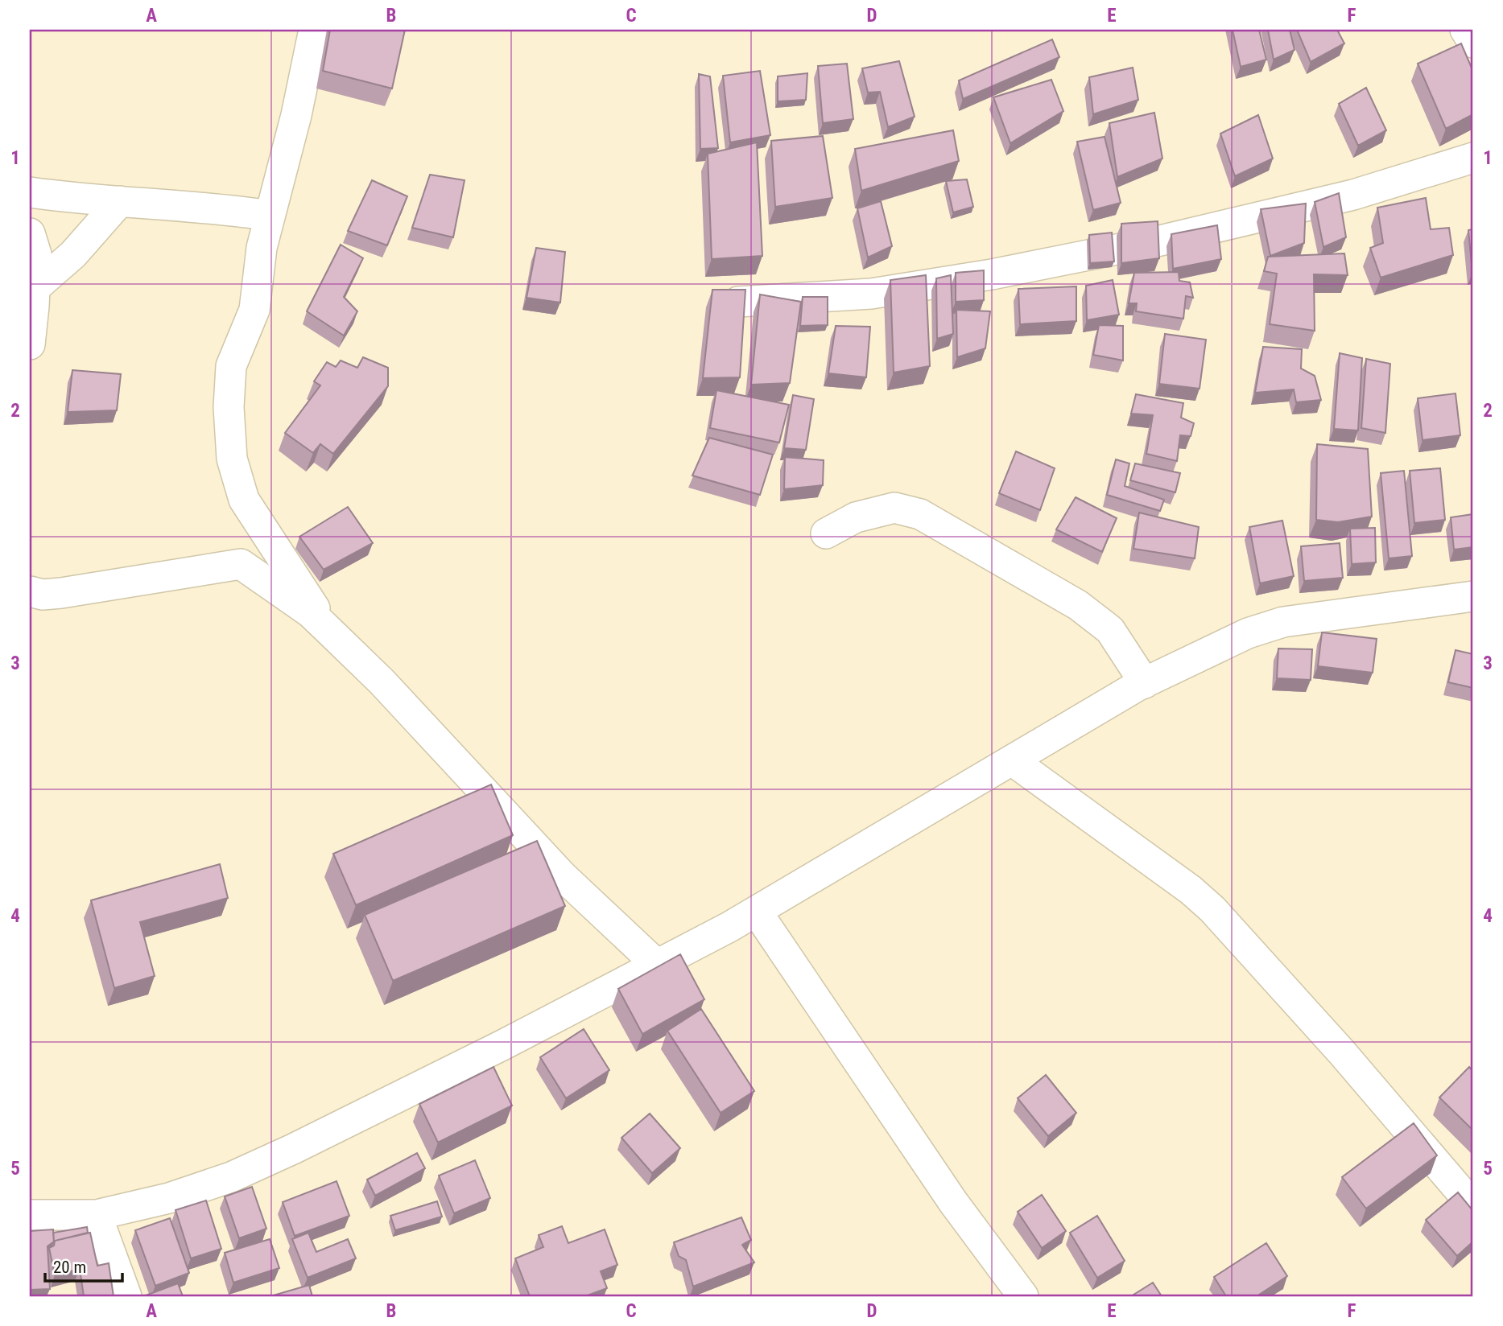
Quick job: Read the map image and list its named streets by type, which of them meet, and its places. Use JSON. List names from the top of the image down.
{
  "scale_bar": "20 m",
  "grid": {
    "columns": [
      "A",
      "B",
      "C",
      "D",
      "E",
      "F"
    ],
    "rows": [
      "1",
      "2",
      "3",
      "4",
      "5"
    ]
  }
}
